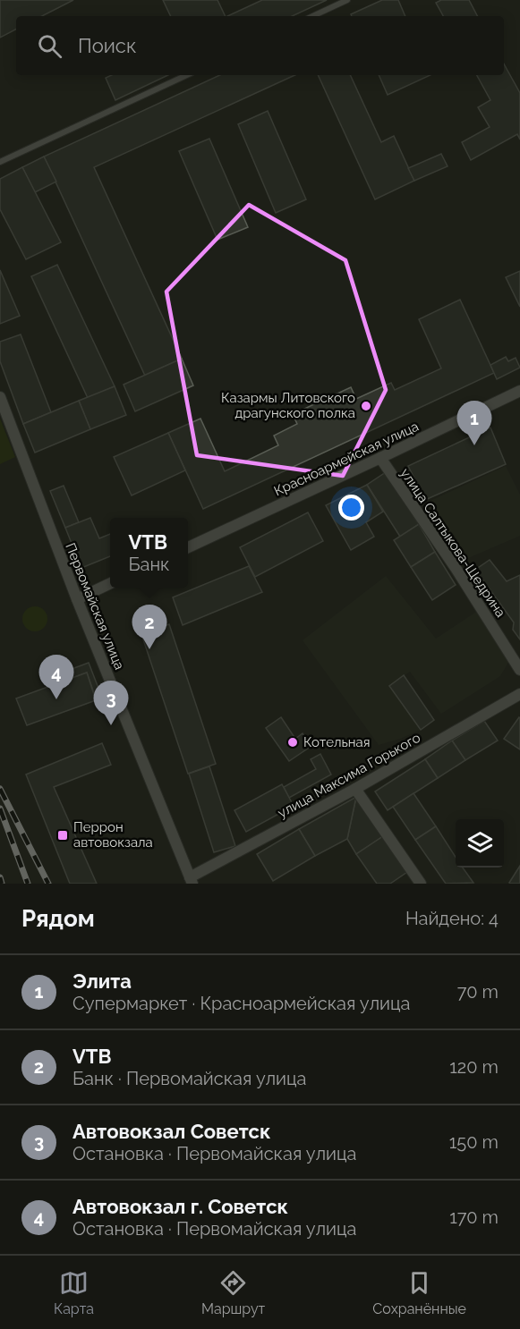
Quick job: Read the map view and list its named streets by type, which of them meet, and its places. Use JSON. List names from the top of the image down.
{
  "streets": {
    "street": [
      "Красноармейская улица",
      "улица Салтыкова-Щедрина",
      "Первомайская улица",
      "улица Максима Горького"
    ]
  },
  "crossings": [
    ["Красноармейская улица", "улица Салтыкова-Щедрина"],
    ["Первомайская улица", "улица Максима Горького"]
  ],
  "places": {
    "other": ["Казармы Литовского драгунского полка", "Котельная"],
    "transit": ["Перрон автовокзала"]
  },
  "page": {
    "search": "Поиск",
    "pins": [
      "1",
      "2",
      "4",
      "3"
    ],
    "popup": ["VTB", "Банк"],
    "heading": ["Рядом", "Найдено: 4"],
    "list": [
      {
        "mark": "1",
        "name": "Элита",
        "note": "Супермаркет · Красноармейская улица",
        "value": "70 m"
      },
      {
        "mark": "2",
        "name": "VTB",
        "note": "Банк · Первомайская улица",
        "value": "120 m"
      },
      {
        "mark": "3",
        "name": "Автовокзал Советск",
        "note": "Остановка · Первомайская улица",
        "value": "150 m"
      },
      {
        "mark": "4",
        "name": "Автовокзал г. Советск",
        "note": "Остановка · Первомайская улица",
        "value": "170 m"
      }
    ],
    "nav": ["Карта", "Маршрут", "Сохранённые"]
  }
}
